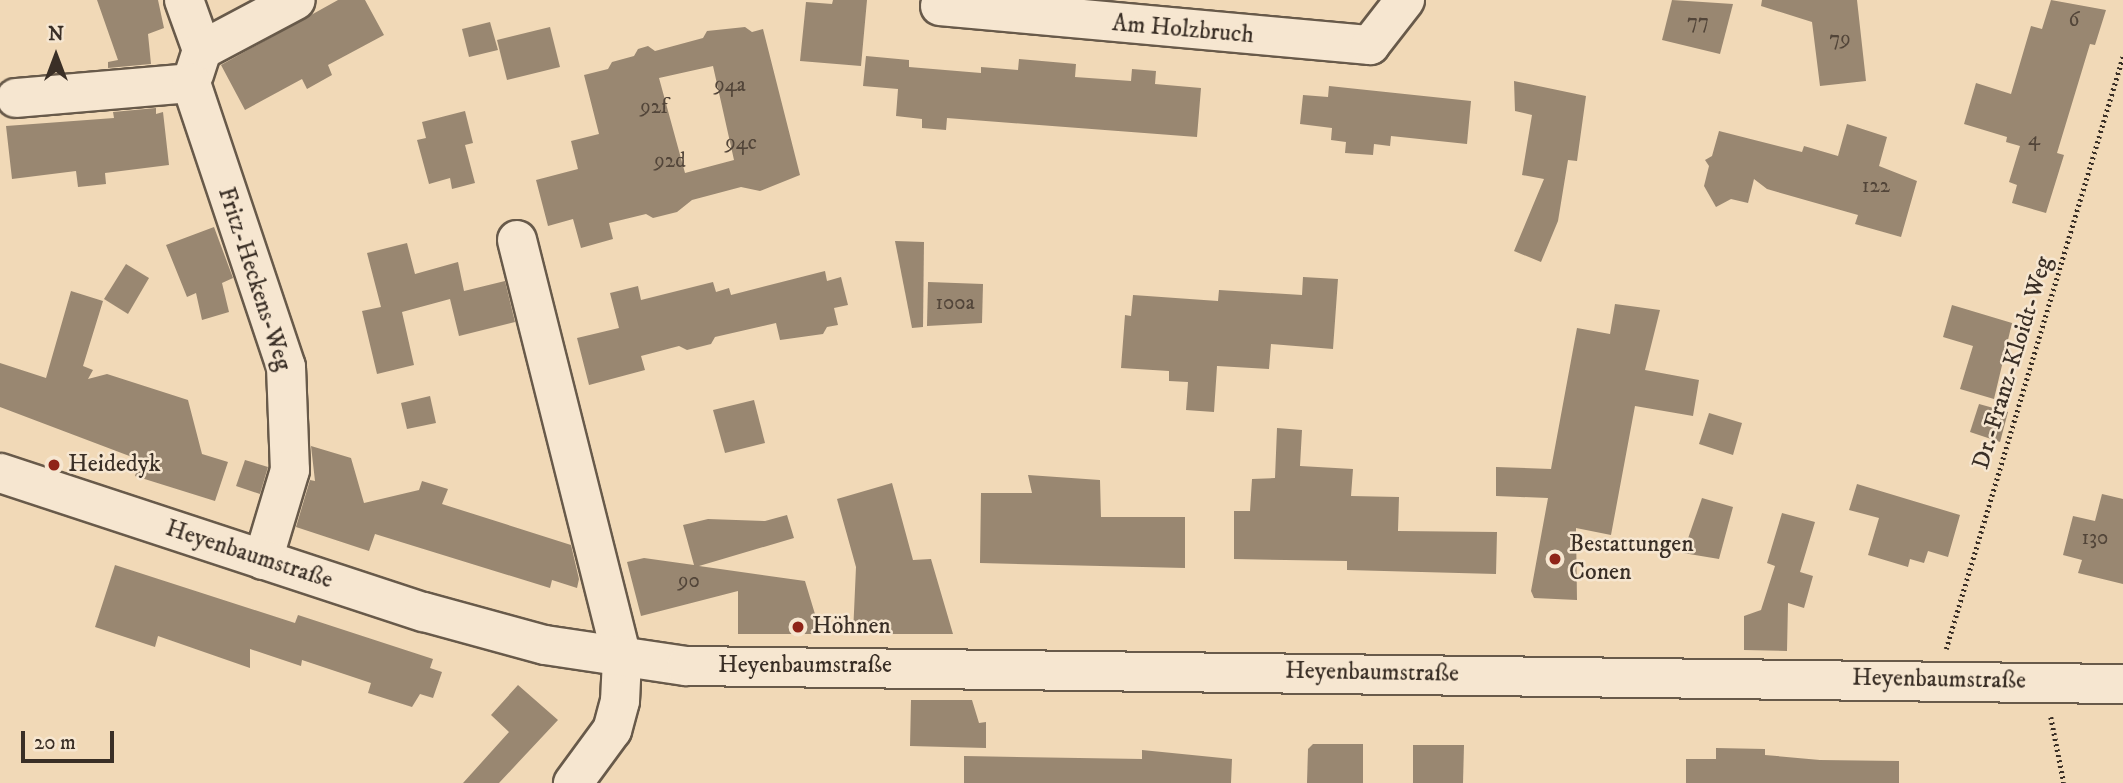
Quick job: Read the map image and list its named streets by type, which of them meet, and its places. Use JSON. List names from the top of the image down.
{
  "streets": {
    "street": ["Am Holzbruch", "Fritz-Heckens-Weg", "Heyenbaumstraße"],
    "path": ["Dr.-Franz-Kloidt-Weg"]
  },
  "crossings": [
    ["Fritz-Heckens-Weg", "Heyenbaumstraße"],
    ["Dr.-Franz-Kloidt-Weg", "Heyenbaumstraße"]
  ],
  "places": ["Heidedyk", "Bestattungen Conen", "Höhnen"],
  "house_numbers": [
    "6",
    "77",
    "79",
    "94a",
    "92f",
    "4",
    "94c",
    "92d",
    "122",
    "100a",
    "130",
    "90"
  ],
  "scale_bar": "20 m",
  "north": "top"
}
